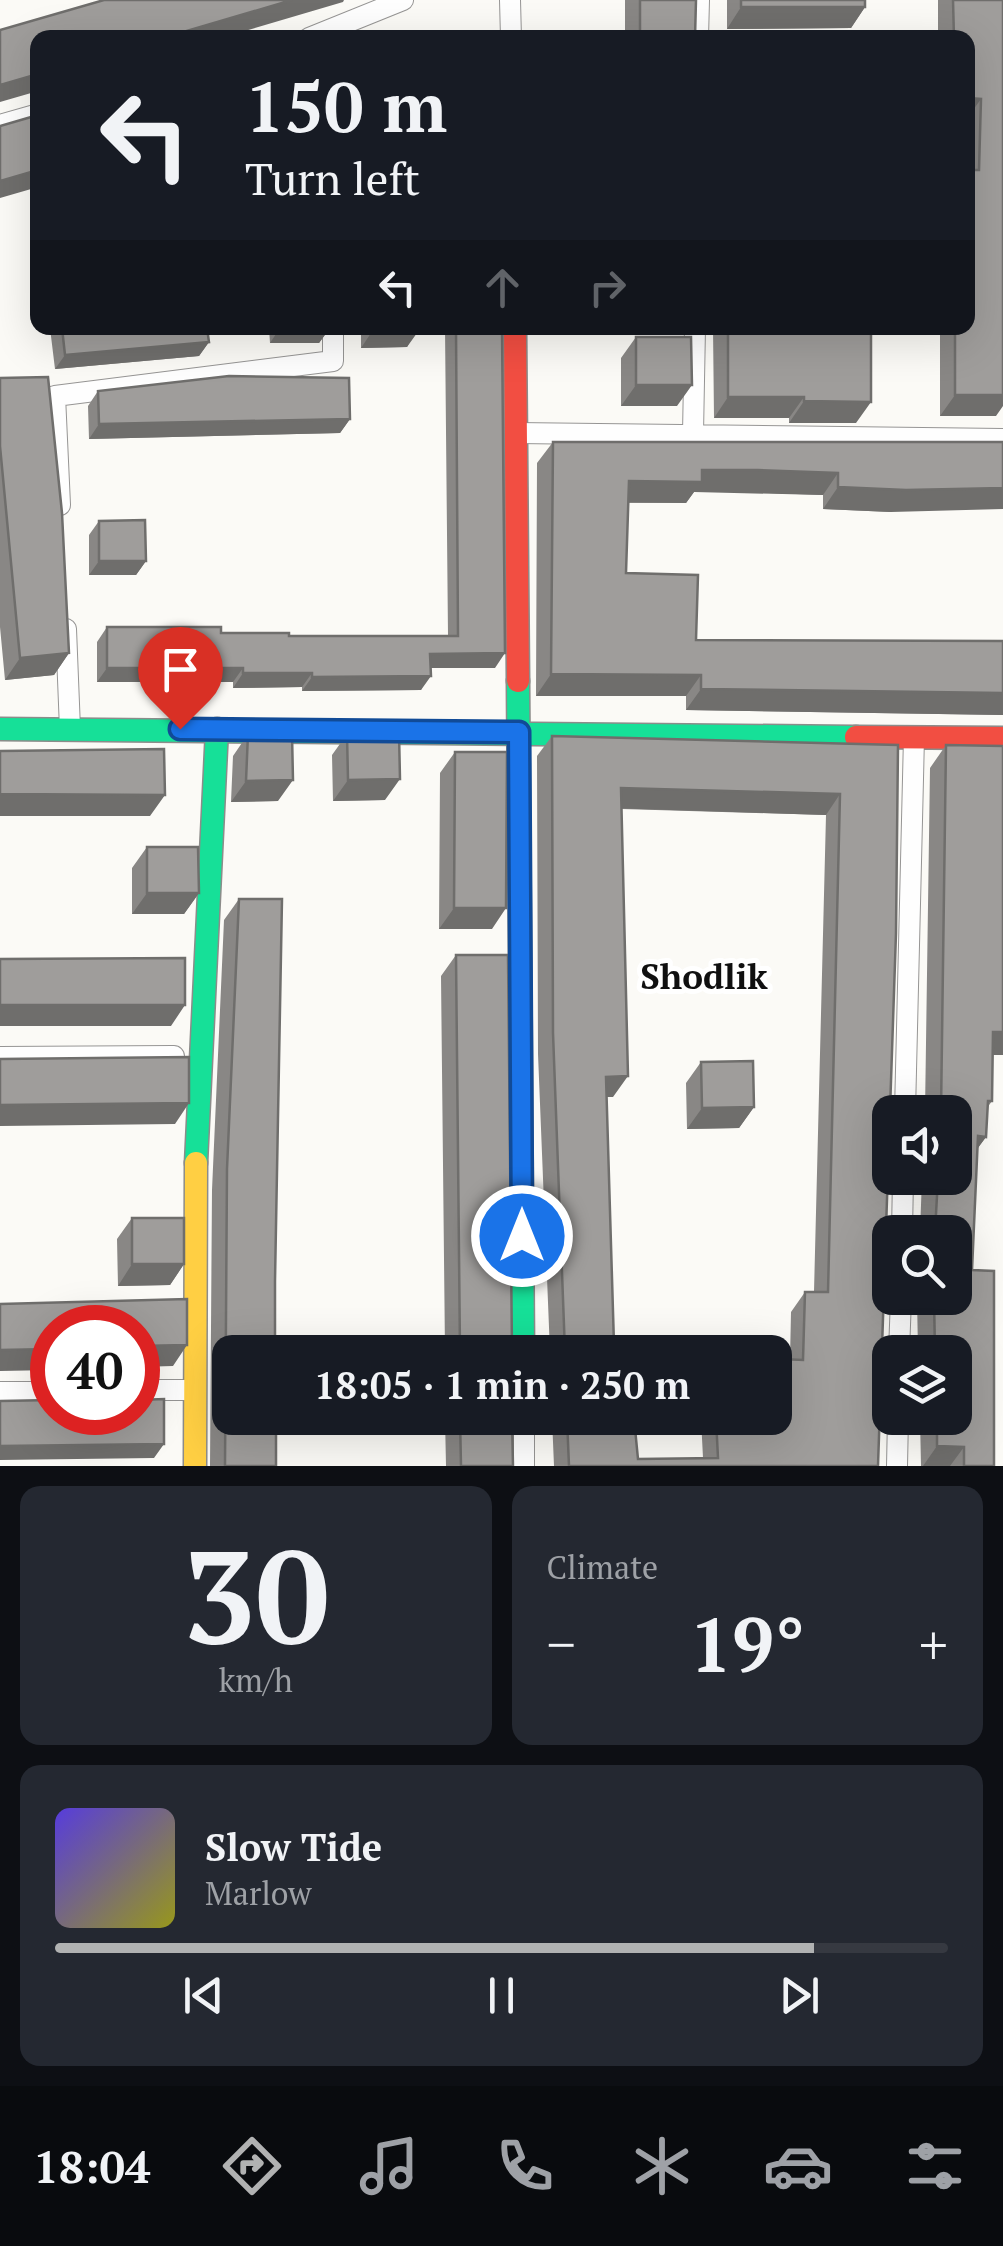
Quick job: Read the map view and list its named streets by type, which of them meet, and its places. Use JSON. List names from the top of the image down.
{
  "districts": ["Shodlik"],
  "page": {
    "turn": ["150 m", "Turn left"],
    "limit": "40",
    "trip": "18:05 · 1 min · 250 m",
    "tile": [
      ["30", "km/h"],
      "Climate"
    ],
    "heat": ["−", "19°", "+"],
    "song": ["Slow Tide", "Marlow"],
    "tabs": "18:04"
  }
}
